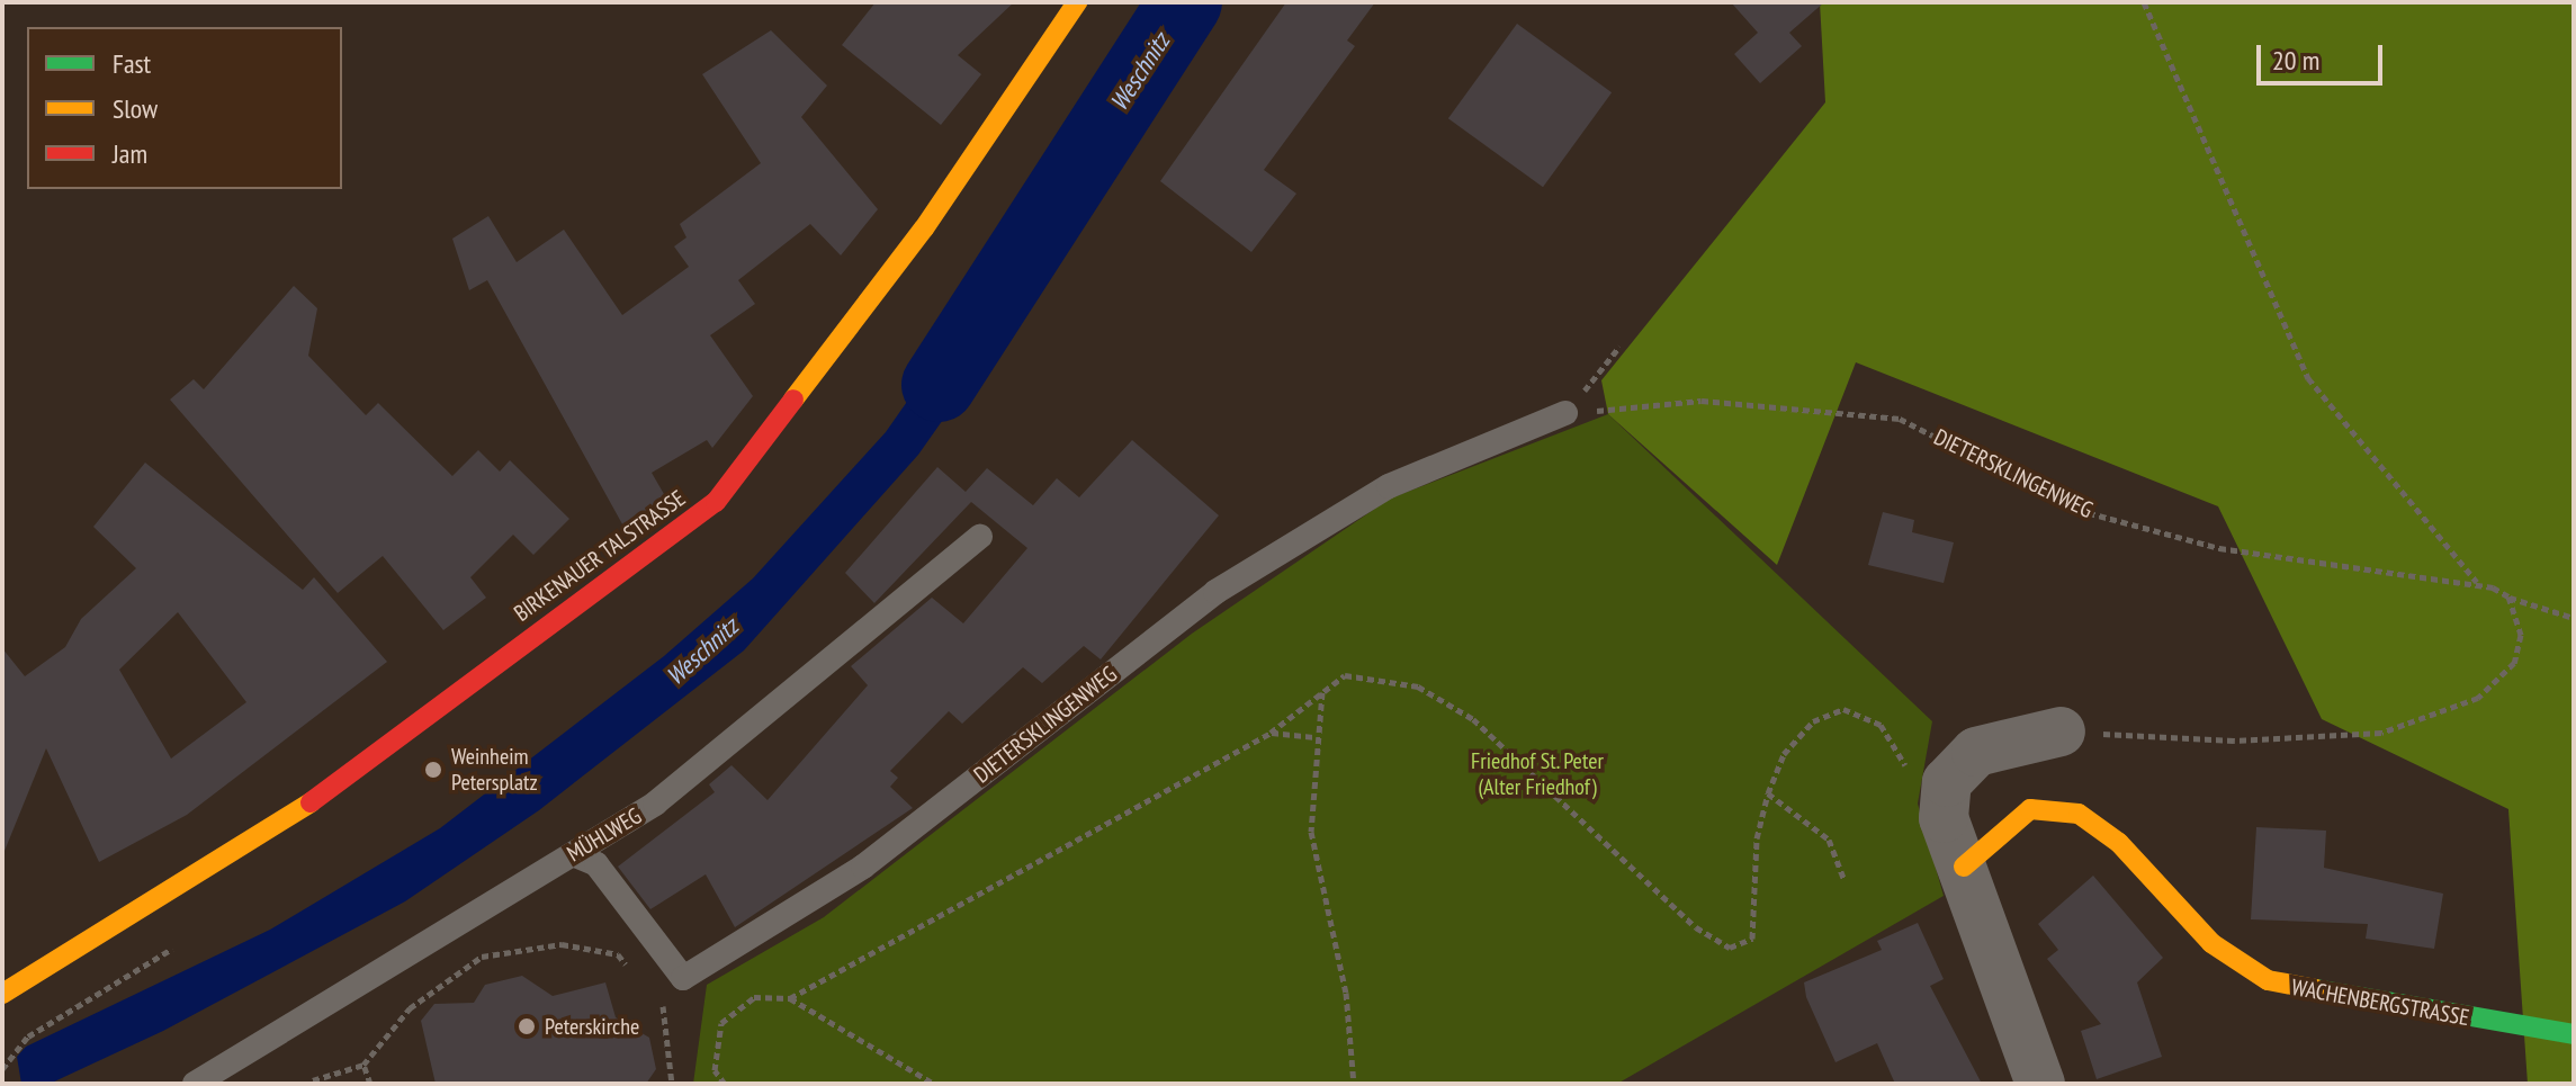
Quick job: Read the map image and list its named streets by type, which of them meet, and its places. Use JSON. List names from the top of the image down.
{
  "streets": {
    "main road": ["BIRKENAUER TALSTRASSE", "WACHENBERGSTRASSE"],
    "lane": ["DIETERSKLINGENWEG", "MÜHLWEG"]
  },
  "crossings": [
    ["DIETERSKLINGENWEG", "MÜHLWEG"]
  ],
  "water": ["Weschnitz"],
  "parks": ["Friedhof St. Peter (Alter Friedhof)"],
  "places": ["Weinheim Petersplatz", "Peterskirche"],
  "legend": ["Fast", "Slow", "Jam"],
  "scale_bar": "20 m"
}
